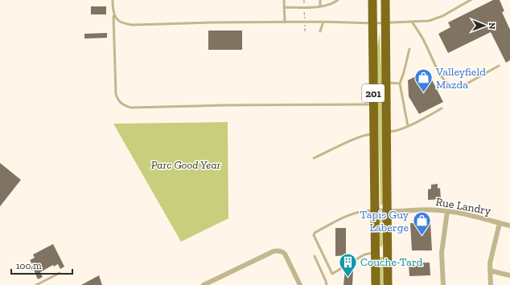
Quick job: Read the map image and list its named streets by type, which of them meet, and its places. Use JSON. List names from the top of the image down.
{
  "streets": {
    "highway": ["201"],
    "street": ["Rue Landry"]
  },
  "crossings": [
    ["201", "Rue Landry"]
  ],
  "parks": ["Parc Good Year"],
  "places": {
    "shop": ["Valleyfield Mazda", "Tapis Guy Laberge"],
    "building": ["Couche-Tard"]
  },
  "scale_bar": "100 m",
  "north": "right"
}
